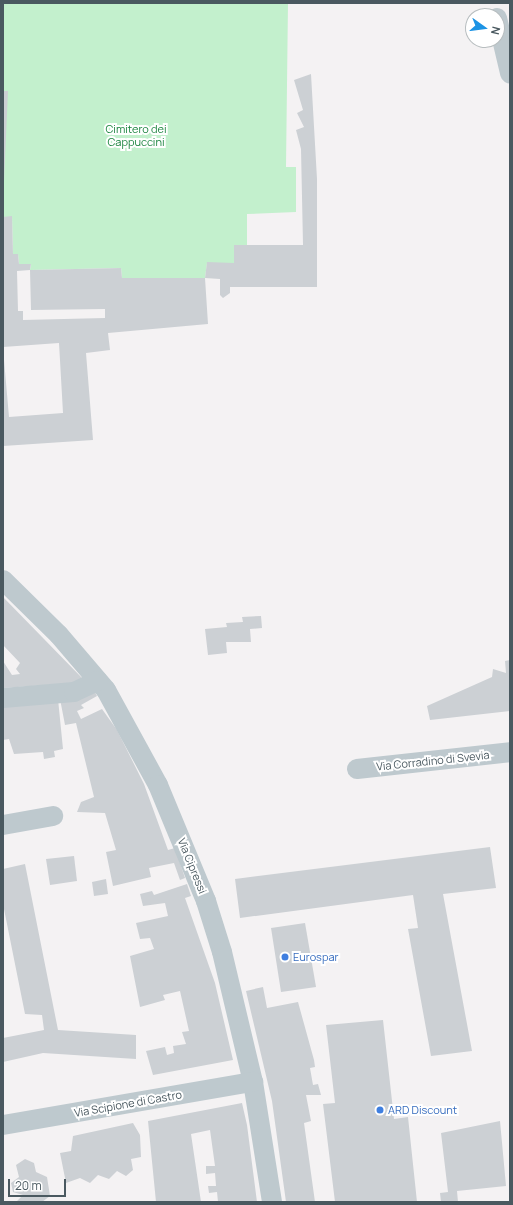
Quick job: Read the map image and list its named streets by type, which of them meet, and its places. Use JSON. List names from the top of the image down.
{
  "streets": {
    "street": ["Via Corradino di Svevia", "Via Cipressi", "Via Scipione di Castro"]
  },
  "crossings": [
    ["Via Cipressi", "Via Scipione di Castro"]
  ],
  "parks": ["Cimitero dei Cappuccini"],
  "places": ["Eurospar", "ARD Discount"],
  "scale_bar": "20 m",
  "north": "right"
}
